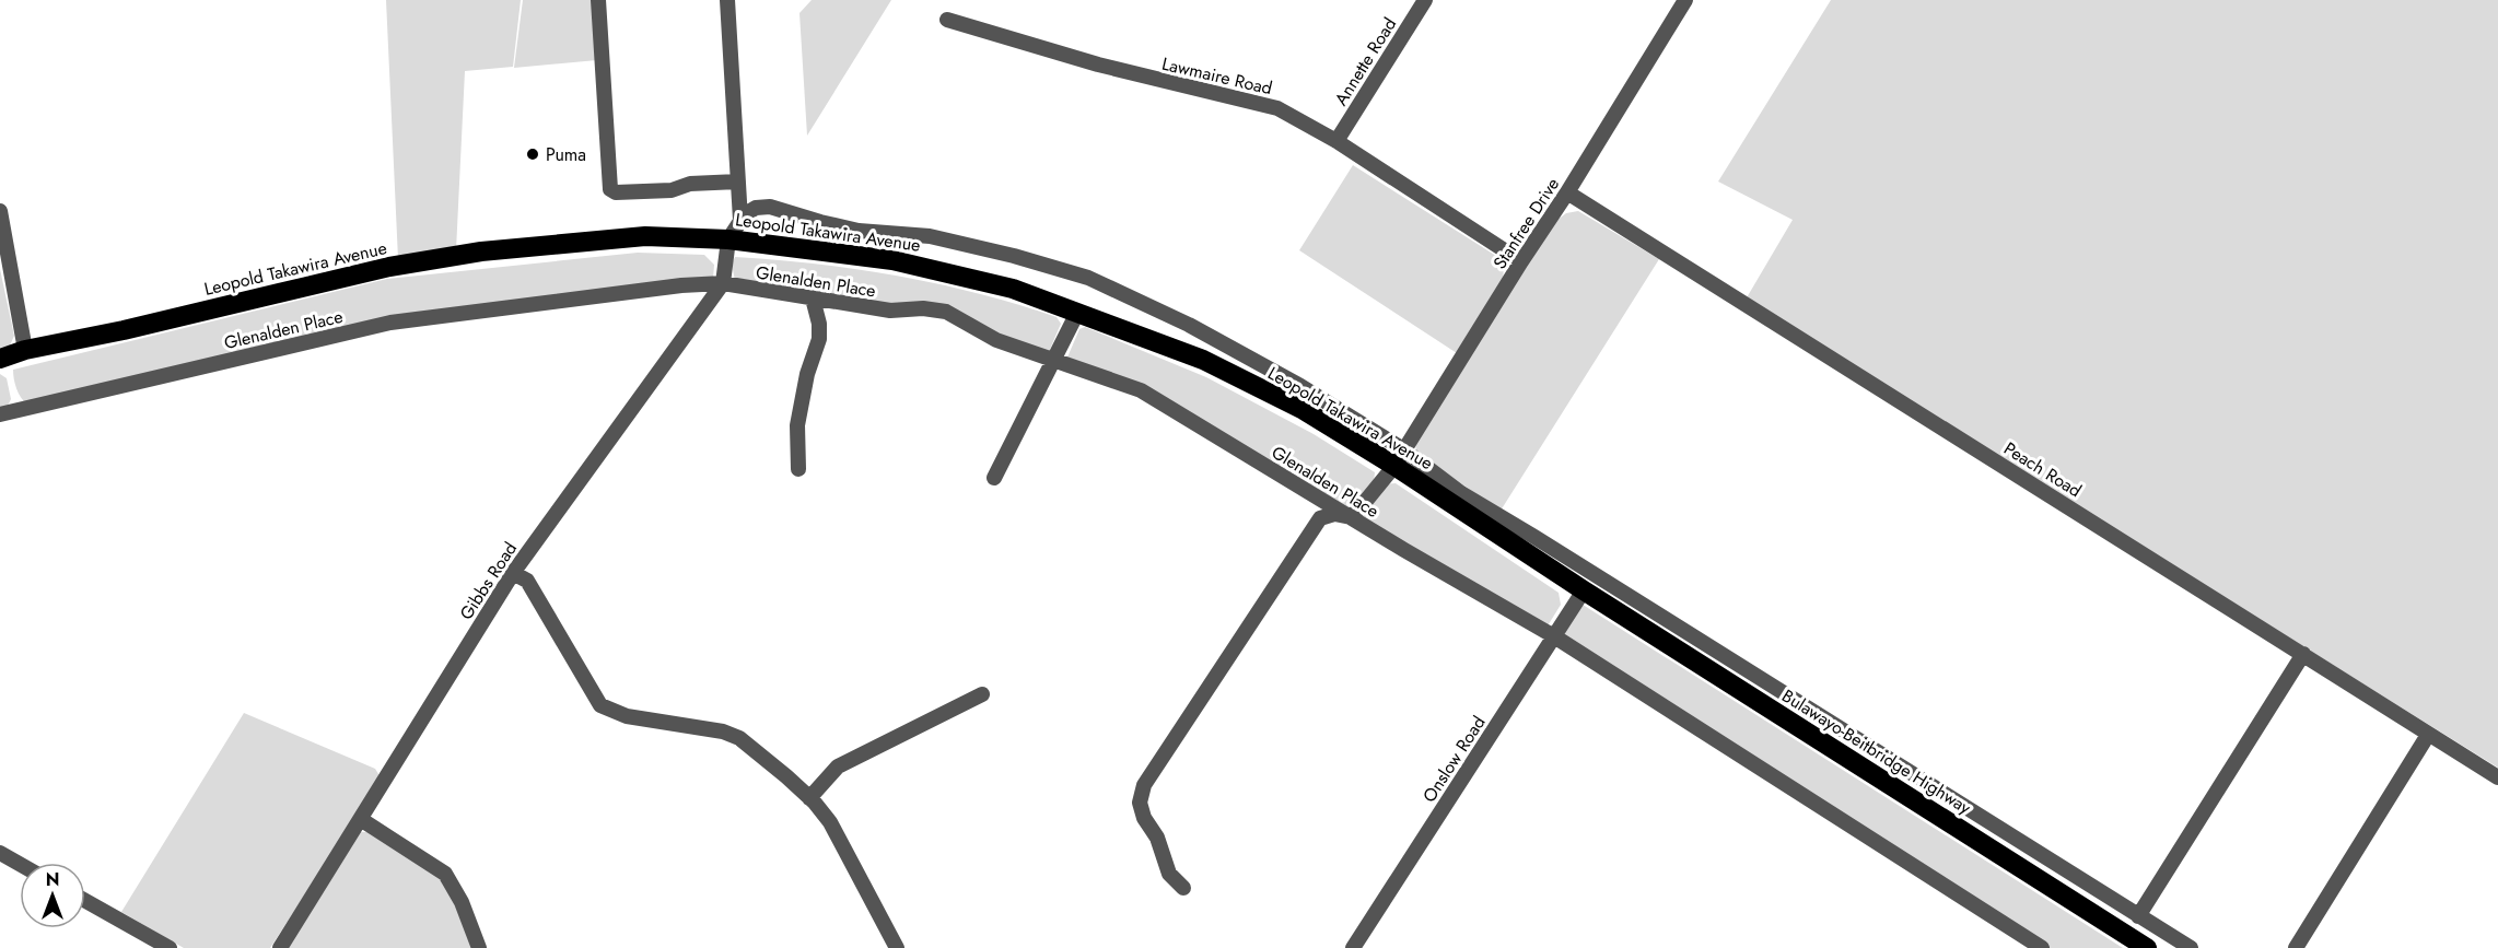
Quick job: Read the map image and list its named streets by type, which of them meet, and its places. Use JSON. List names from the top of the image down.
{
  "streets": {
    "highway": ["Leopold Takawira Avenue", "Bulawayo-Beitbridge Highway"],
    "street": [
      "Annette Road",
      "Lawmaire Road",
      "Stanfree Drive",
      "Glenalden Place",
      "Peach Road",
      "Gibbs Road",
      "Onslow Road"
    ]
  },
  "crossings": [
    ["Annette Road", "Lawmaire Road"],
    ["Lawmaire Road", "Stanfree Drive"],
    ["Stanfree Drive", "Leopold Takawira Avenue"],
    ["Stanfree Drive", "Glenalden Place"],
    ["Stanfree Drive", "Peach Road"],
    ["Leopold Takawira Avenue", "Gibbs Road"],
    ["Leopold Takawira Avenue", "Bulawayo-Beitbridge Highway"],
    ["Leopold Takawira Avenue", "Onslow Road"],
    ["Glenalden Place", "Gibbs Road"],
    ["Glenalden Place", "Onslow Road"],
    ["Bulawayo-Beitbridge Highway", "Onslow Road"]
  ],
  "places": ["Puma"],
  "north": "top"
}
